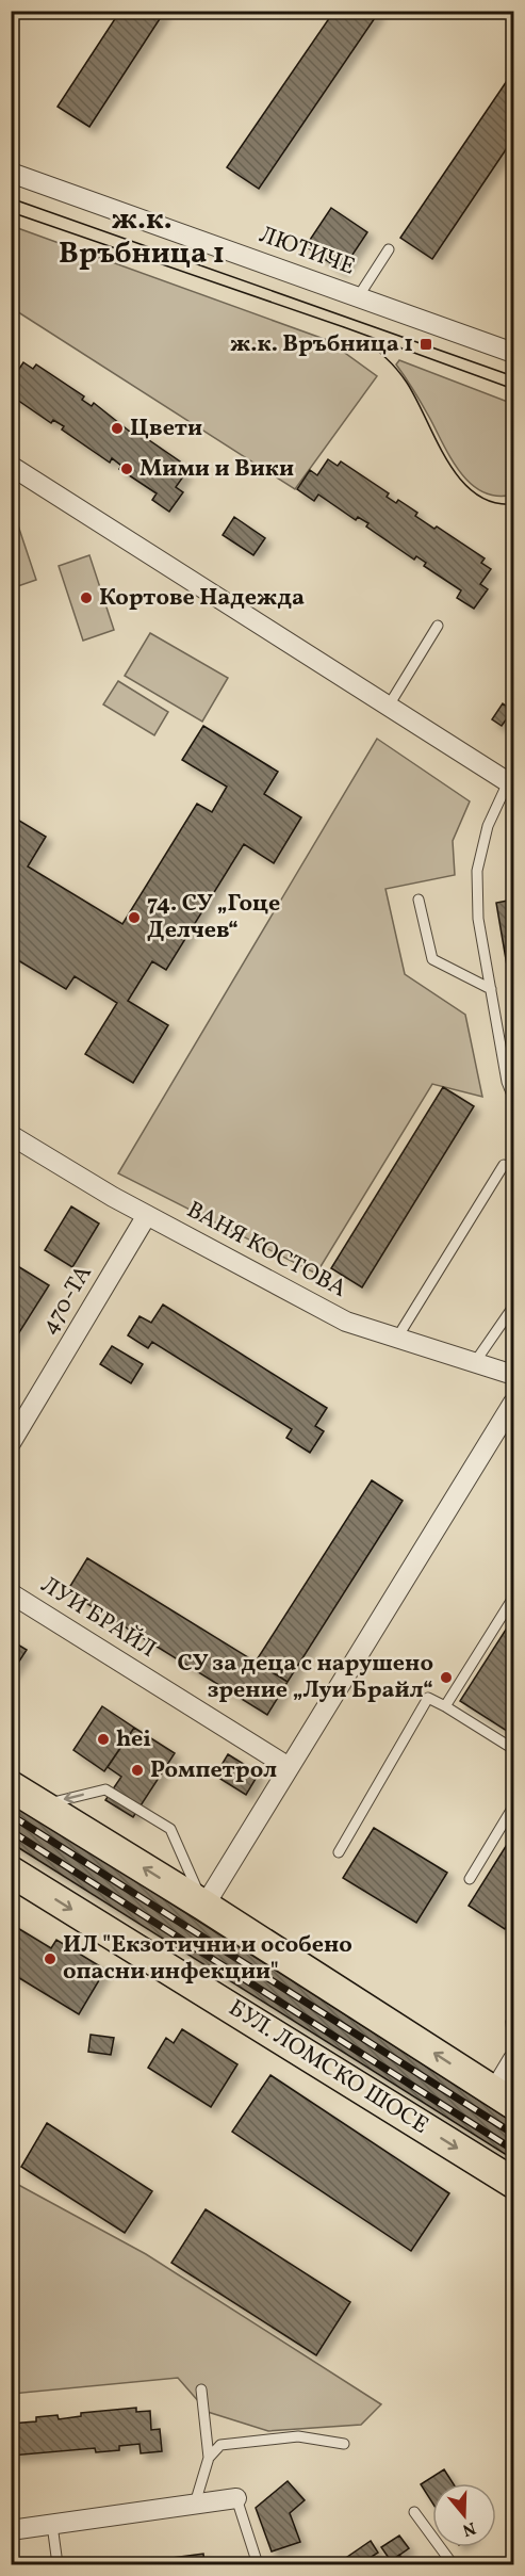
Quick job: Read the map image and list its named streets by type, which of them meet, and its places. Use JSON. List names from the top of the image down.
{
  "streets": {
    "main road": ["БУЛ. ЛОМСКО ШОСЕ"],
    "street": [
      "ЛЮТИЧЕ",
      "ВАНЯ КОСТОВА",
      "470-ТА",
      "ЛУИ БРАЙЛ"
    ]
  },
  "crossings": [
    ["ВАНЯ КОСТОВА", "470-ТА"]
  ],
  "districts": ["ж.к. Връбница 1"],
  "places": {
    "transit": ["ж.к. Връбница 1"],
    "other": [
      "Цвети",
      "Мими и Вики",
      "Кортове Надежда",
      "74. СУ „Гоце Делчев“",
      "СУ за деца с нарушено зрение „Луи Брайл“",
      "hei",
      "Ромпетрол",
      "ИЛ \"Екзотични и особено опасни инфекции\""
    ]
  },
  "north": "bottom"
}
